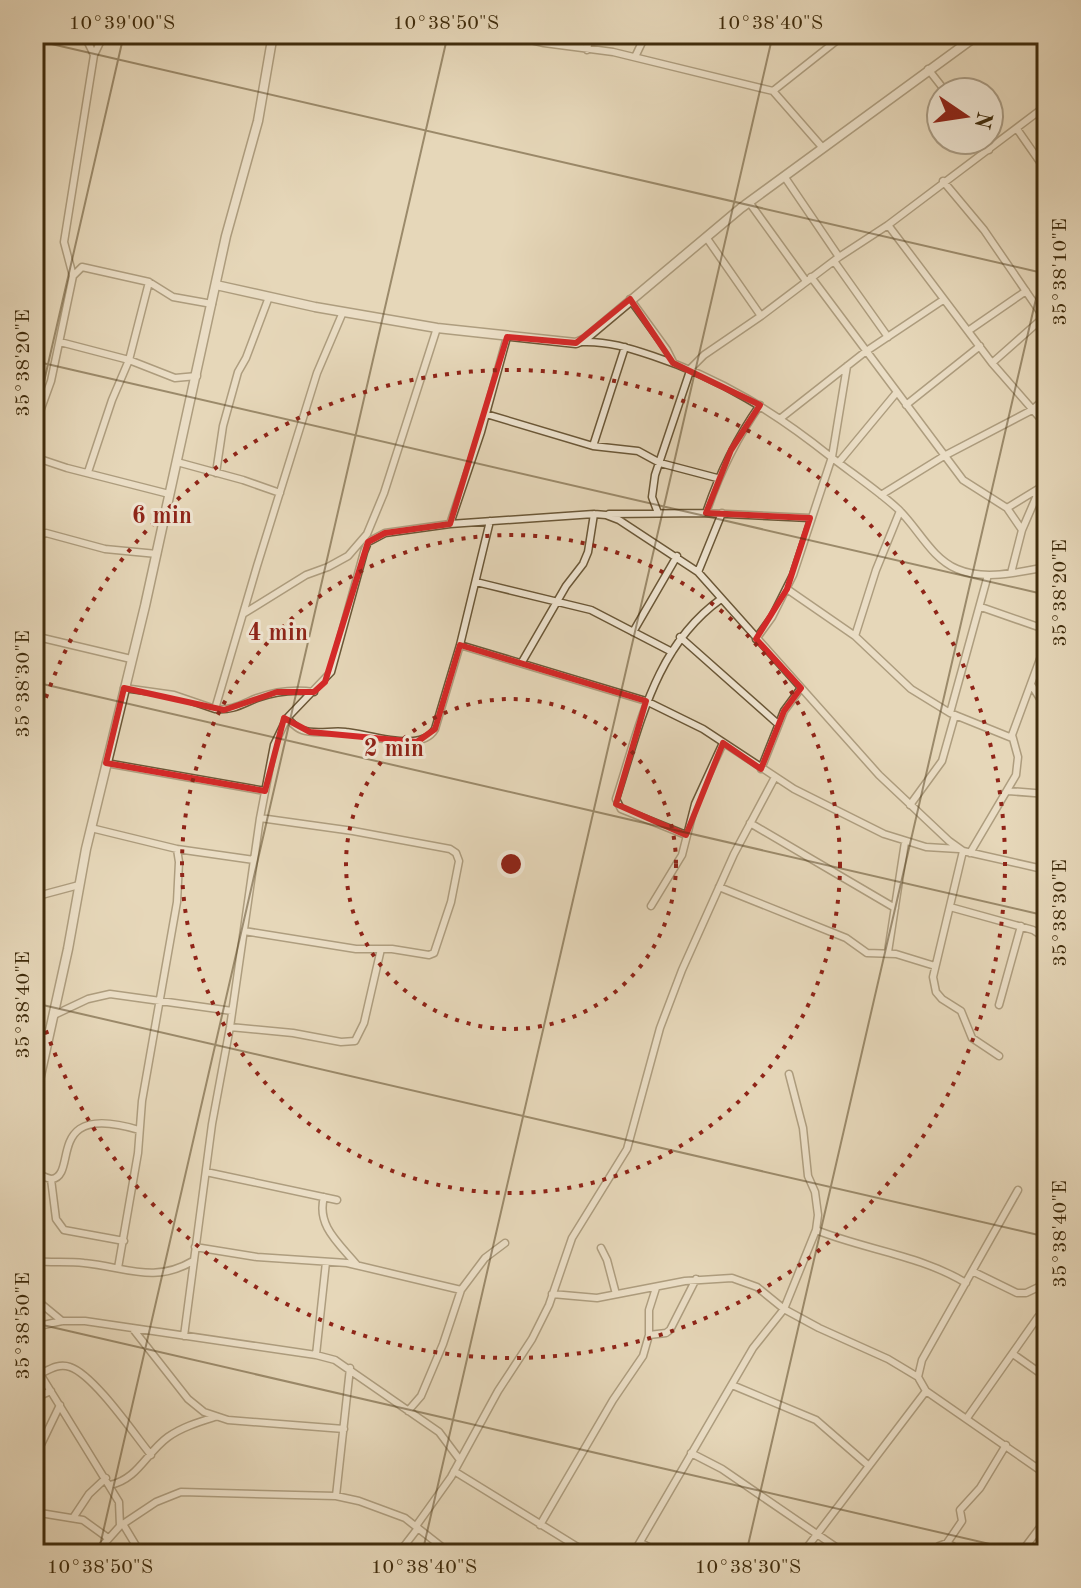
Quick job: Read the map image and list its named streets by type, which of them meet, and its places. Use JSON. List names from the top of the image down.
{
  "north": "right",
  "coordinates": [
    "10°39'00\"S",
    "10°38'50\"S",
    "10°38'40\"S",
    "35°38'10\"E",
    "35°38'20\"E",
    "35°38'30\"E",
    "35°38'40\"E",
    "35°38'50\"E",
    "10°38'30\"S"
  ],
  "rings": ["6 min", "4 min", "2 min"]
}
